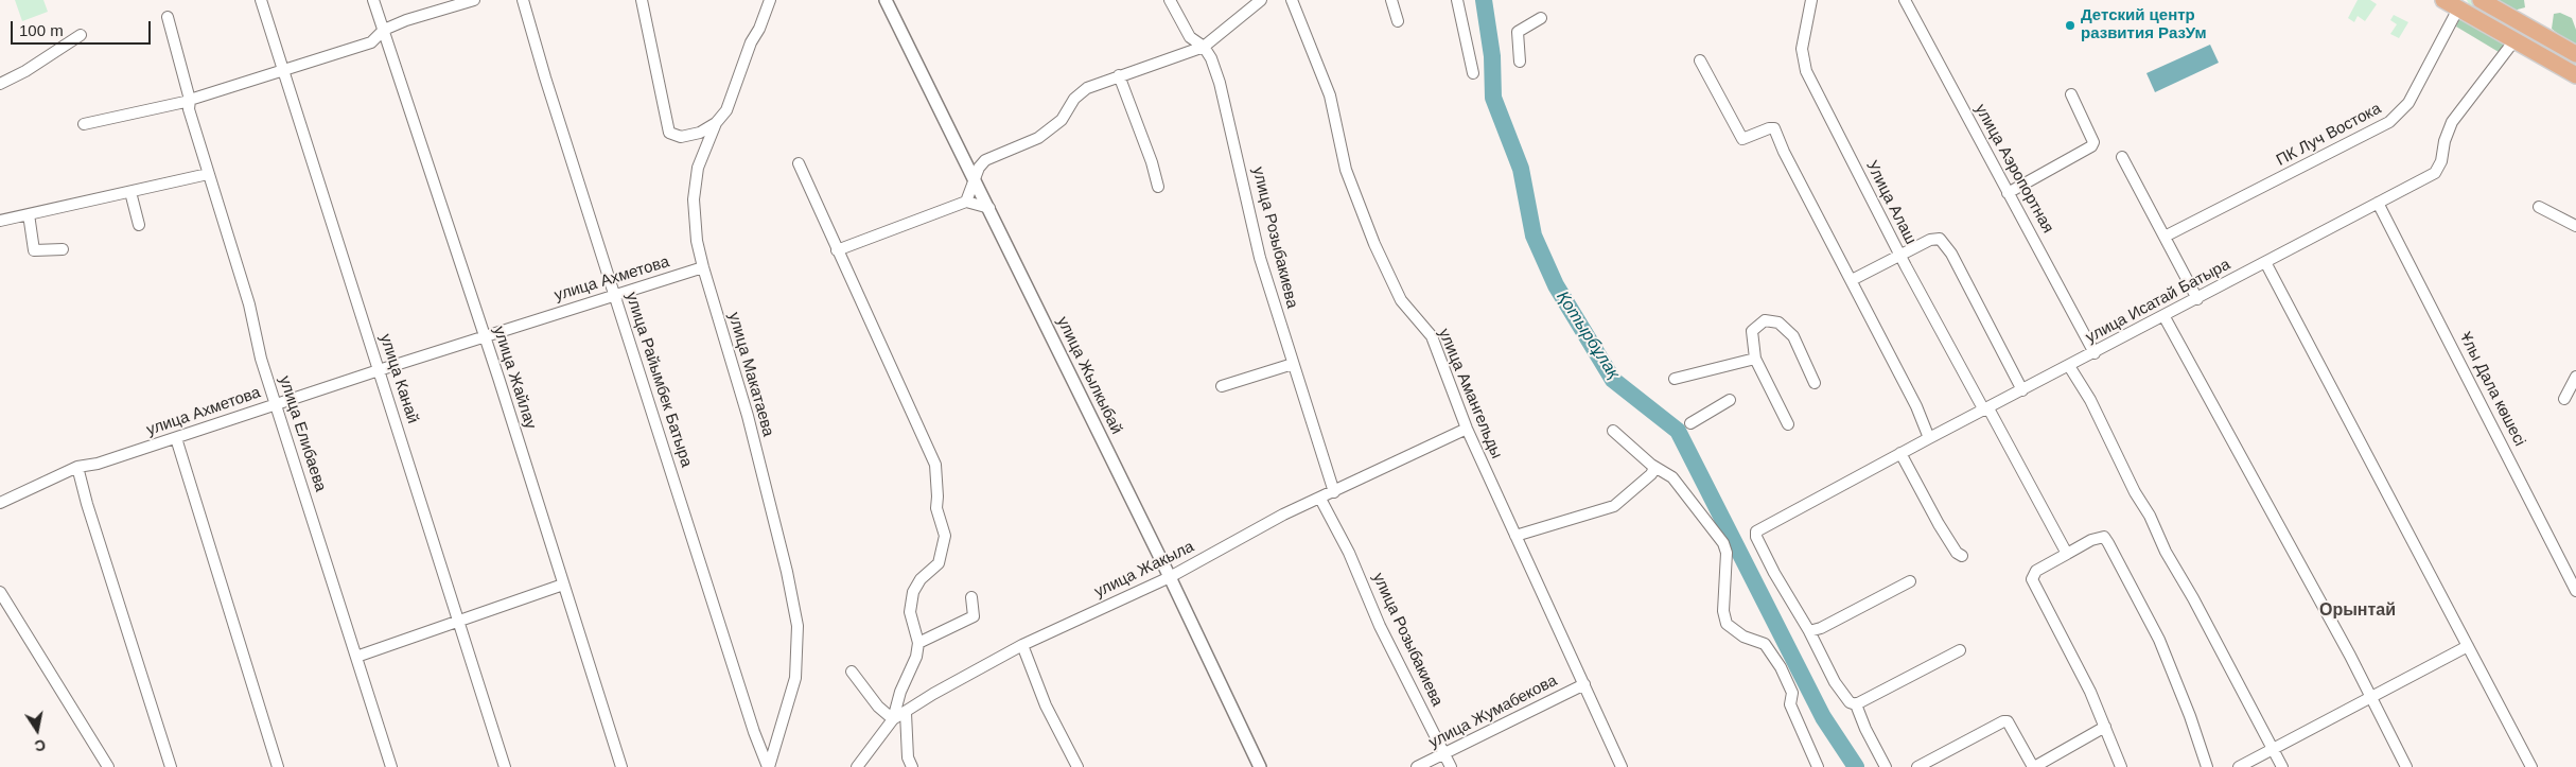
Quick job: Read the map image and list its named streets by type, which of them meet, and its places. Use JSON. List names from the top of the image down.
{
  "streets": {
    "street": [
      "ПК Луч Востока",
      "улица Аэропортная",
      "Улица Алаш",
      "улица Розыбакиева",
      "улица Ахметова",
      "улица Исатай Батыра",
      "улица Макатаева",
      "улица Жылкыбай",
      "улица Жайлау",
      "улица Канай",
      "улица Райымбек Батыра",
      "Ұлы Дала көшесі",
      "улица Амангельды",
      "улица Елибаева",
      "улица Жакыла",
      "улица Жумабекова"
    ]
  },
  "crossings": [
    ["улица Аэропортная", "улица Исатай Батыра"],
    ["Улица Алаш", "улица Исатай Батыра"],
    ["улица Розыбакиева", "улица Жакыла"],
    ["улица Розыбакиева", "улица Жумабекова"],
    ["улица Ахметова", "улица Макатаева"],
    ["улица Ахметова", "улица Жайлау"],
    ["улица Ахметова", "улица Канай"],
    ["улица Ахметова", "улица Райымбек Батыра"],
    ["улица Ахметова", "улица Елибаева"],
    ["улица Исатай Батыра", "Ұлы Дала көшесі"],
    ["улица Макатаева", "улица Райымбек Батыра"],
    ["улица Жылкыбай", "улица Жакыла"],
    ["улица Амангельды", "улица Жакыла"],
    ["улица Амангельды", "улица Жумабекова"]
  ],
  "districts": ["Орынтай"],
  "water": ["Қотырбұлақ"],
  "places": ["Детский центр развития РазУм"],
  "scale_bar": "100 m",
  "north": "bottom"
}
